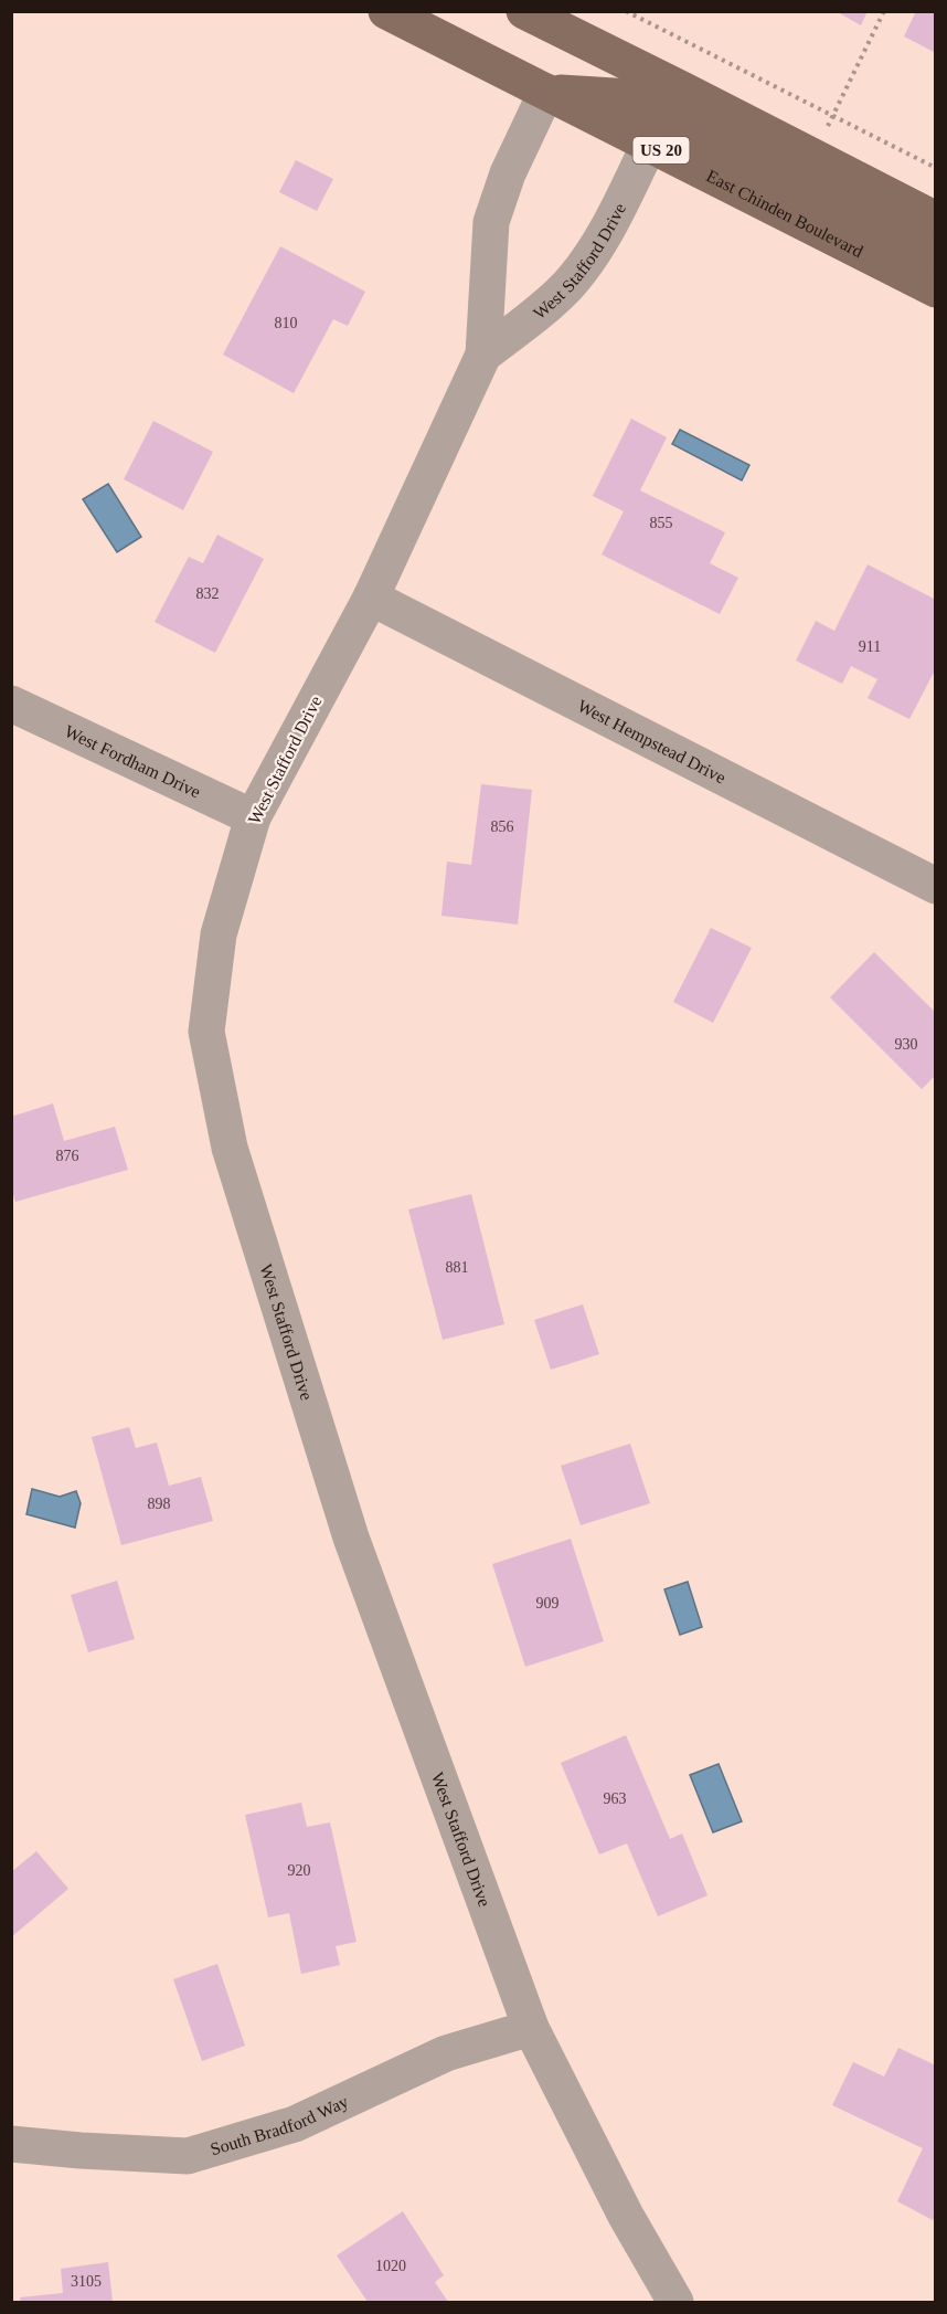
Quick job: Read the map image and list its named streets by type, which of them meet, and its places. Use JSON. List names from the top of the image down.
{
  "streets": {
    "main road": ["US 20", "East Chinden Boulevard"],
    "street": [
      "West Stafford Drive",
      "West Hempstead Drive",
      "West Fordham Drive",
      "South Bradford Way"
    ]
  },
  "crossings": [
    ["East Chinden Boulevard", "West Stafford Drive"],
    ["West Stafford Drive", "West Hempstead Drive"],
    ["West Stafford Drive", "West Fordham Drive"],
    ["West Stafford Drive", "South Bradford Way"]
  ],
  "house_numbers": [
    "810",
    "855",
    "832",
    "911",
    "856",
    "930",
    "876",
    "881",
    "898",
    "909",
    "963",
    "920",
    "1020",
    "3105"
  ]
}
